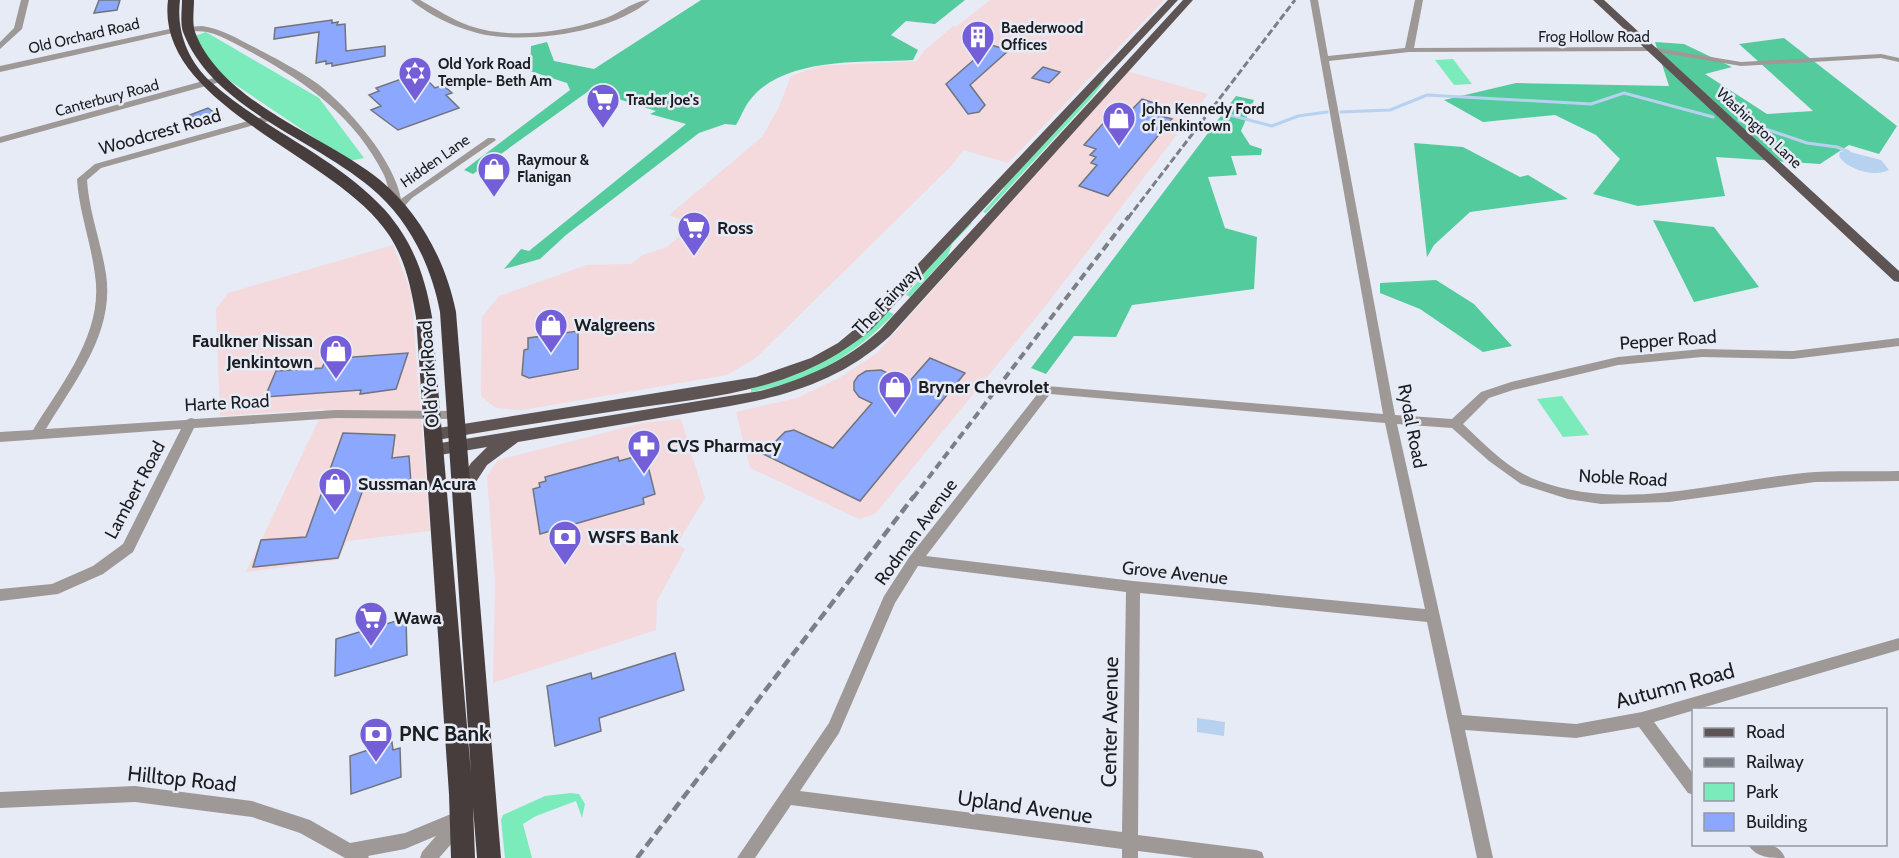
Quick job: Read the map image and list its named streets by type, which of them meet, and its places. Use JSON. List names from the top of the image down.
{
  "streets": {
    "highway": ["Old York Road"],
    "main road": ["Washington Lane", "The Fairway"],
    "street": [
      "Old Orchard Road",
      "Frog Hollow Road",
      "Canterbury Road",
      "Woodcrest Road",
      "Hidden Lane",
      "Pepper Road",
      "Harte Road",
      "Rydal Road",
      "Noble Road",
      "Lambert Road",
      "Rodman Avenue",
      "Grove Avenue",
      "Autumn Road",
      "Center Avenue",
      "Hilltop Road",
      "Upland Avenue"
    ]
  },
  "crossings": [
    ["Old Orchard Road", "Old York Road"],
    ["Frog Hollow Road", "Washington Lane"],
    ["Frog Hollow Road", "Rydal Road"],
    ["Canterbury Road", "Old York Road"],
    ["Woodcrest Road", "Old York Road"],
    ["Woodcrest Road", "Harte Road"],
    ["Hidden Lane", "Old York Road"],
    ["The Fairway", "Old York Road"],
    ["The Fairway", "Harte Road"],
    ["Pepper Road", "Noble Road"],
    ["Old York Road", "Harte Road"],
    ["Old York Road", "Hilltop Road"],
    ["Harte Road", "Lambert Road"],
    ["Rydal Road", "Rodman Avenue"],
    ["Rydal Road", "Grove Avenue"],
    ["Rydal Road", "Autumn Road"],
    ["Rodman Avenue", "Grove Avenue"],
    ["Rodman Avenue", "Upland Avenue"],
    ["Grove Avenue", "Center Avenue"],
    ["Center Avenue", "Upland Avenue"]
  ],
  "places": {
    "building": ["Baederwood Offices"],
    "synagogue": ["Old York Road Temple- Beth Am"],
    "supermarket": ["Trader Joe's", "Ross", "Wawa"],
    "shop": [
      "John Kennedy Ford of Jenkintown",
      "Raymour & Flanigan",
      "Walgreens",
      "Faulkner Nissan Jenkintown",
      "Bryner Chevrolet",
      "Sussman Acura"
    ],
    "pharmacy": ["CVS Pharmacy"],
    "bank": ["WSFS Bank", "PNC Bank"]
  },
  "legend": [
    "Road",
    "Railway",
    "Park",
    "Building"
  ]
}
